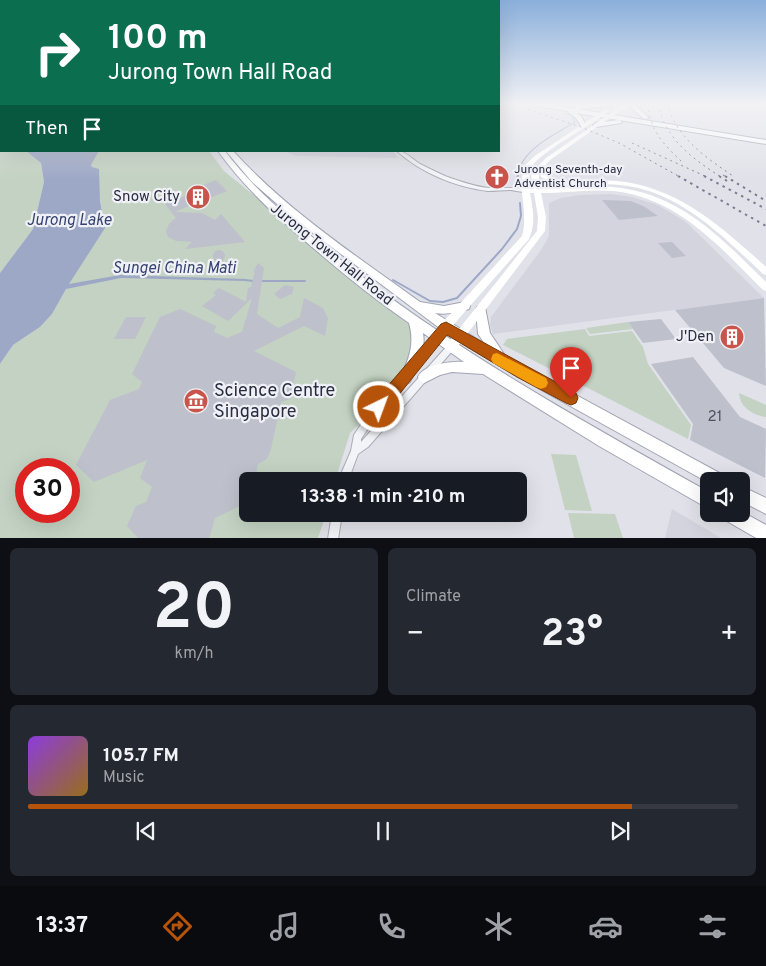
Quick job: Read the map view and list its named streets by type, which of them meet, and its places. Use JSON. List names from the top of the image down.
{
  "streets": {
    "main road": ["Jurong Town Hall Road"]
  },
  "water": ["Jurong Lake", "Sungei China Mati"],
  "places": {
    "church": ["Jurong Seventh-day Adventist Church"],
    "building": ["Snow City", "J'Den"],
    "museum": ["Science Centre Singapore"]
  },
  "house_numbers": ["21"],
  "page": {
    "turn": ["100 m", "Jurong Town Hall Road"],
    "then": "Then",
    "limit": "30",
    "trip": "13:38 · 1 min · 210 m",
    "tile": [
      ["20", "km/h"],
      "Climate"
    ],
    "heat": ["−", "23°", "+"],
    "song": ["105.7 FM", "Music"],
    "tabs": "13:37"
  }
}
